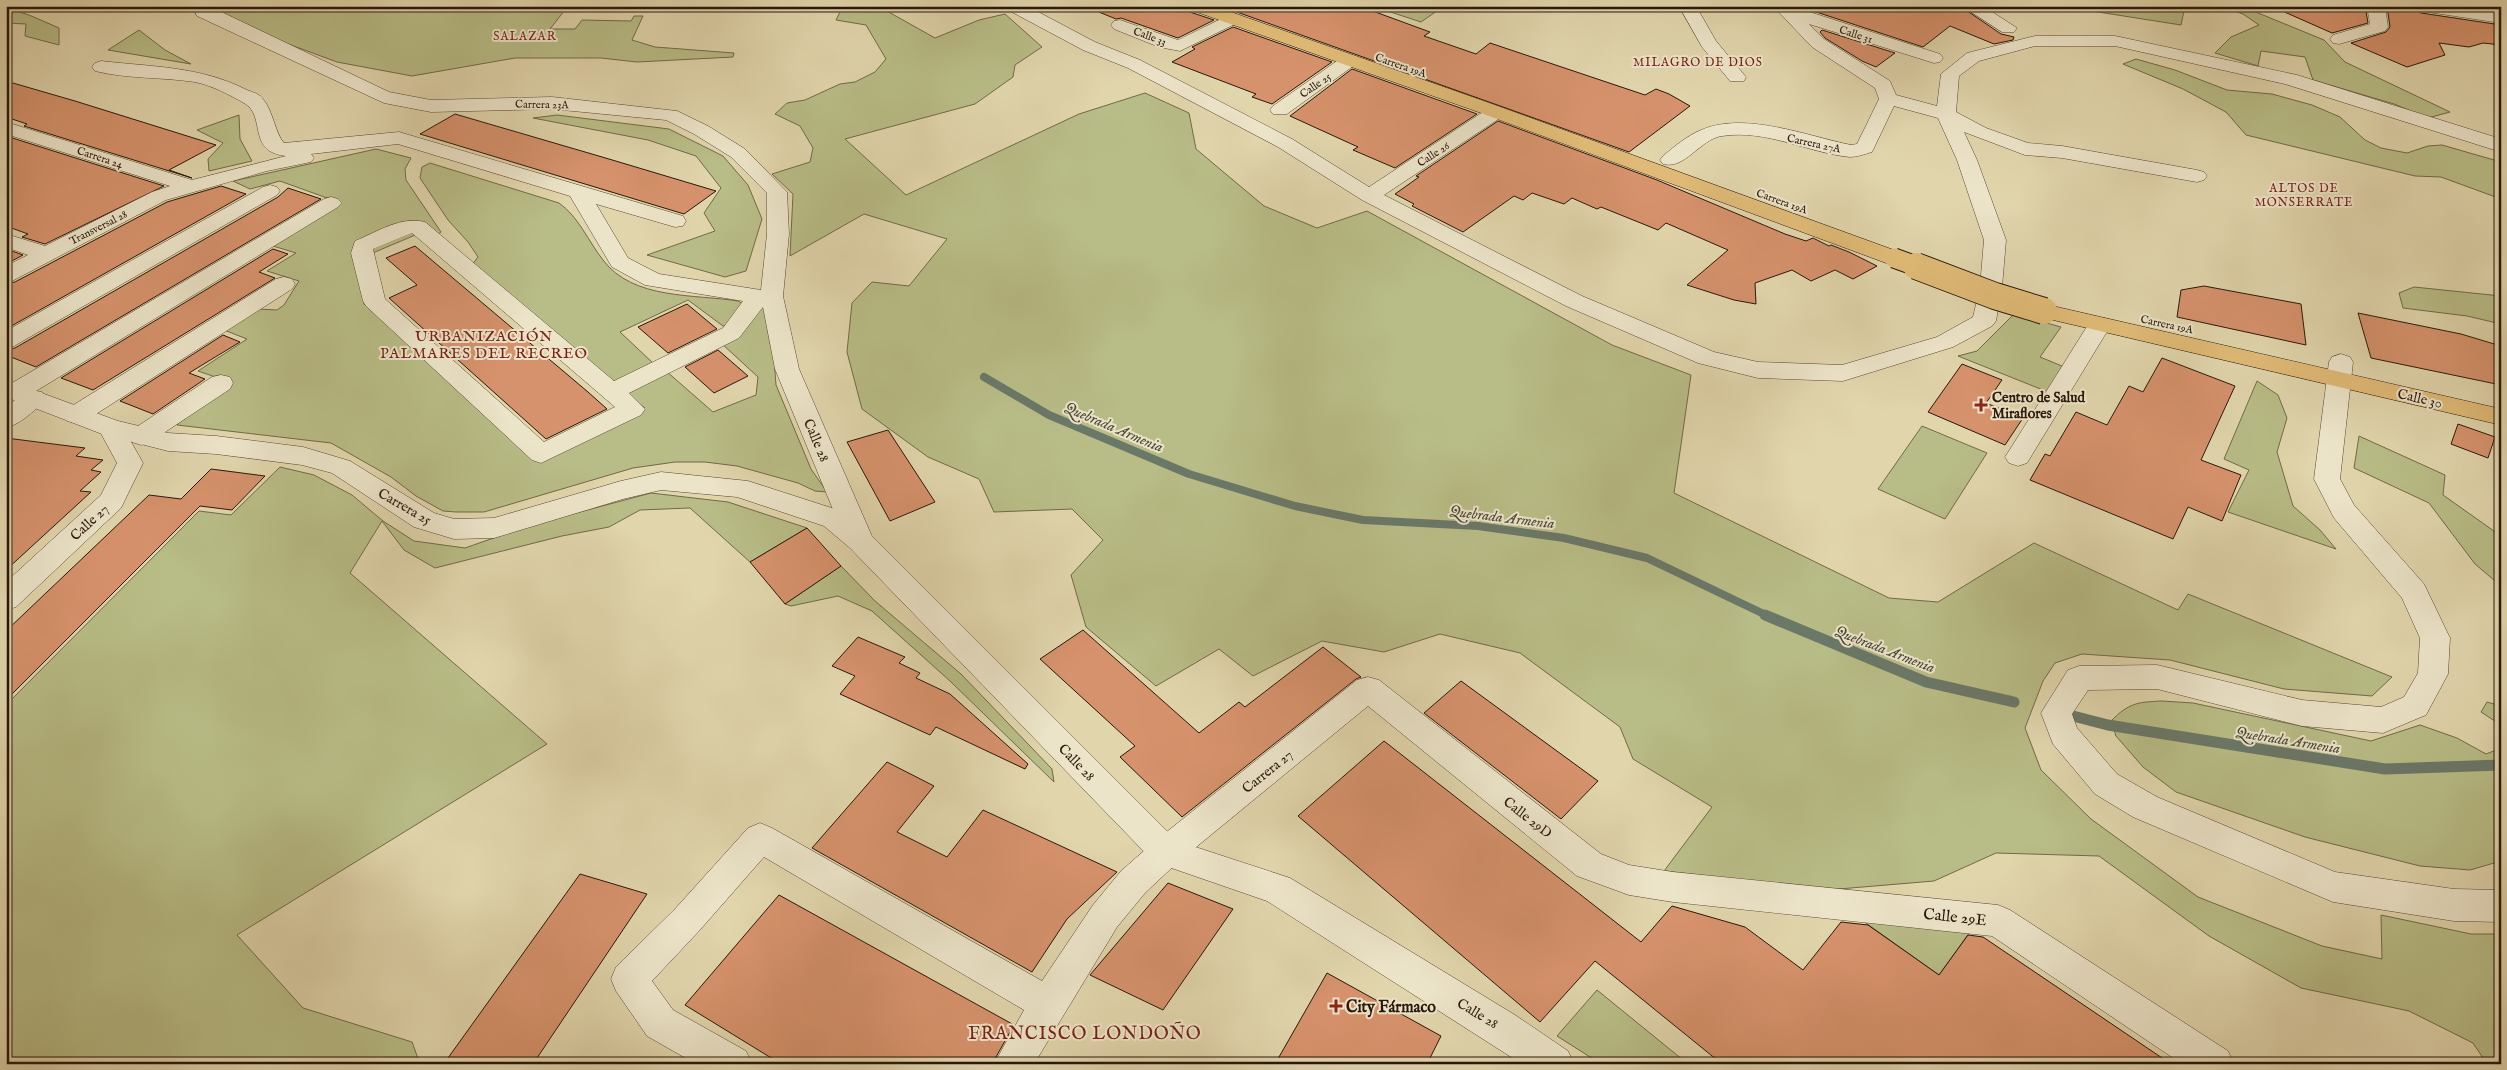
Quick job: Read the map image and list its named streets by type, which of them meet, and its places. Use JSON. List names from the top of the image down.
{
  "streets": {
    "main road": ["Carrera 19A", "Calle 30"],
    "street": [
      "Calle 31",
      "Calle 33",
      "Calle 25",
      "Carrera 23A",
      "Carrera 27A",
      "Calle 26",
      "Carrera 24",
      "Transversal 28",
      "Calle 28",
      "Carrera 25",
      "Calle 27",
      "Carrera 27",
      "Calle 29D",
      "Calle 29E"
    ]
  },
  "crossings": [
    ["Calle 33", "Carrera 19A"],
    ["Carrera 19A", "Calle 25"],
    ["Carrera 19A", "Carrera 27A"],
    ["Carrera 19A", "Calle 26"],
    ["Carrera 19A", "Calle 30"],
    ["Carrera 23A", "Calle 28"],
    ["Carrera 24", "Transversal 28"],
    ["Calle 28", "Carrera 25"],
    ["Calle 28", "Carrera 27"],
    ["Carrera 25", "Calle 27"],
    ["Carrera 27", "Calle 29D"],
    ["Calle 29D", "Calle 29E"]
  ],
  "districts": [
    "SALAZAR",
    "MILAGRO DE DIOS",
    "ALTOS DE MONSERRATE",
    "URBANIZACIÓN PALMARES DEL RECREO",
    "FRANCISCO LONDOÑO"
  ],
  "water": ["Quebrada Armenia"],
  "places": {
    "health": ["Centro de Salud Miraflores", "City Fármaco"]
  }
}
